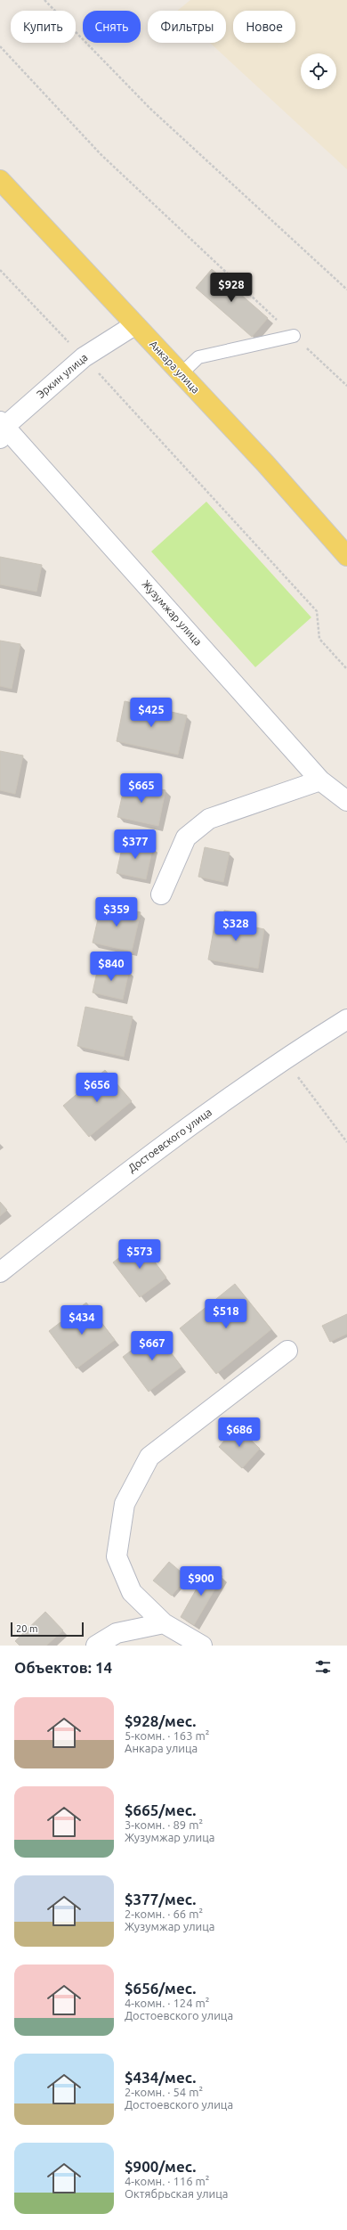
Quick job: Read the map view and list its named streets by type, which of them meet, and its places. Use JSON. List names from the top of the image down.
{
  "streets": {
    "main road": ["Анкара улица"],
    "street": ["Эркин улица", "Жузумжар улица", "Достоевского улица"]
  },
  "crossings": [
    ["Анкара улица", "Эркин улица"],
    ["Эркин улица", "Жузумжар улица"]
  ],
  "scale_bar": "20 m",
  "page": {
    "chip": [
      "Купить",
      "Снять",
      "Фильтры",
      "Новое"
    ],
    "price": [
      "$928",
      "$425",
      "$665",
      "$377",
      "$359",
      "$328",
      "$840",
      "$656",
      "$573",
      "$518",
      "$434",
      "$667",
      "$686",
      "$900"
    ],
    "scale": "20 m",
    "heading": "Объектов: 14",
    "list": [
      {
        "name": "$928/мес.",
        "note": "5-комн. · 163 m² · Анкара улица"
      },
      {
        "name": "$665/мес.",
        "note": "3-комн. · 89 m² · Жузумжар улица"
      },
      {
        "name": "$377/мес.",
        "note": "2-комн. · 66 m² · Жузумжар улица"
      },
      {
        "name": "$656/мес.",
        "note": "4-комн. · 124 m² · Достоевского улица"
      },
      {
        "name": "$434/мес.",
        "note": "2-комн. · 54 m² · Достоевского улица"
      },
      {
        "name": "$900/мес.",
        "note": "4-комн. · 116 m² · Октябрьская улица"
      }
    ]
  }
}
